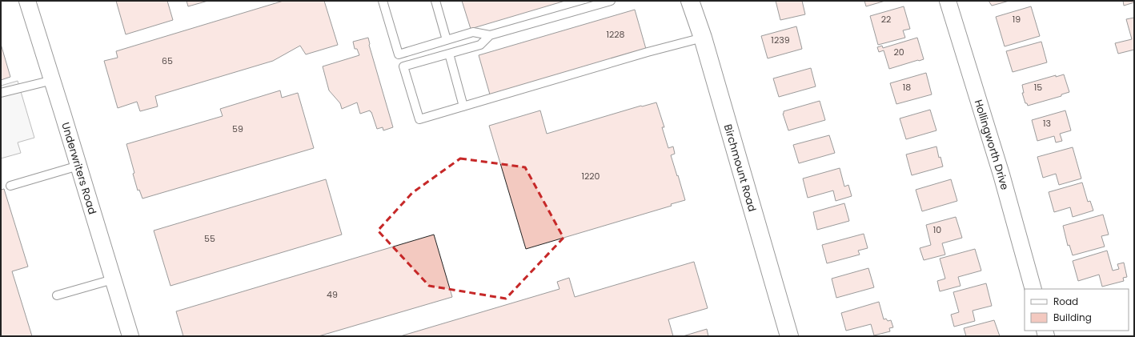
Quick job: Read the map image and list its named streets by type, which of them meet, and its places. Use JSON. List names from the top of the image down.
{
  "streets": {
    "main road": ["Birchmount Road"],
    "street": ["Hollingworth Drive", "Underwriters Road"]
  },
  "house_numbers": [
    "22",
    "19",
    "1228",
    "1239",
    "20",
    "65",
    "18",
    "15",
    "13",
    "59",
    "1220",
    "10",
    "55",
    "49"
  ],
  "legend": ["Road", "Building"]
}
